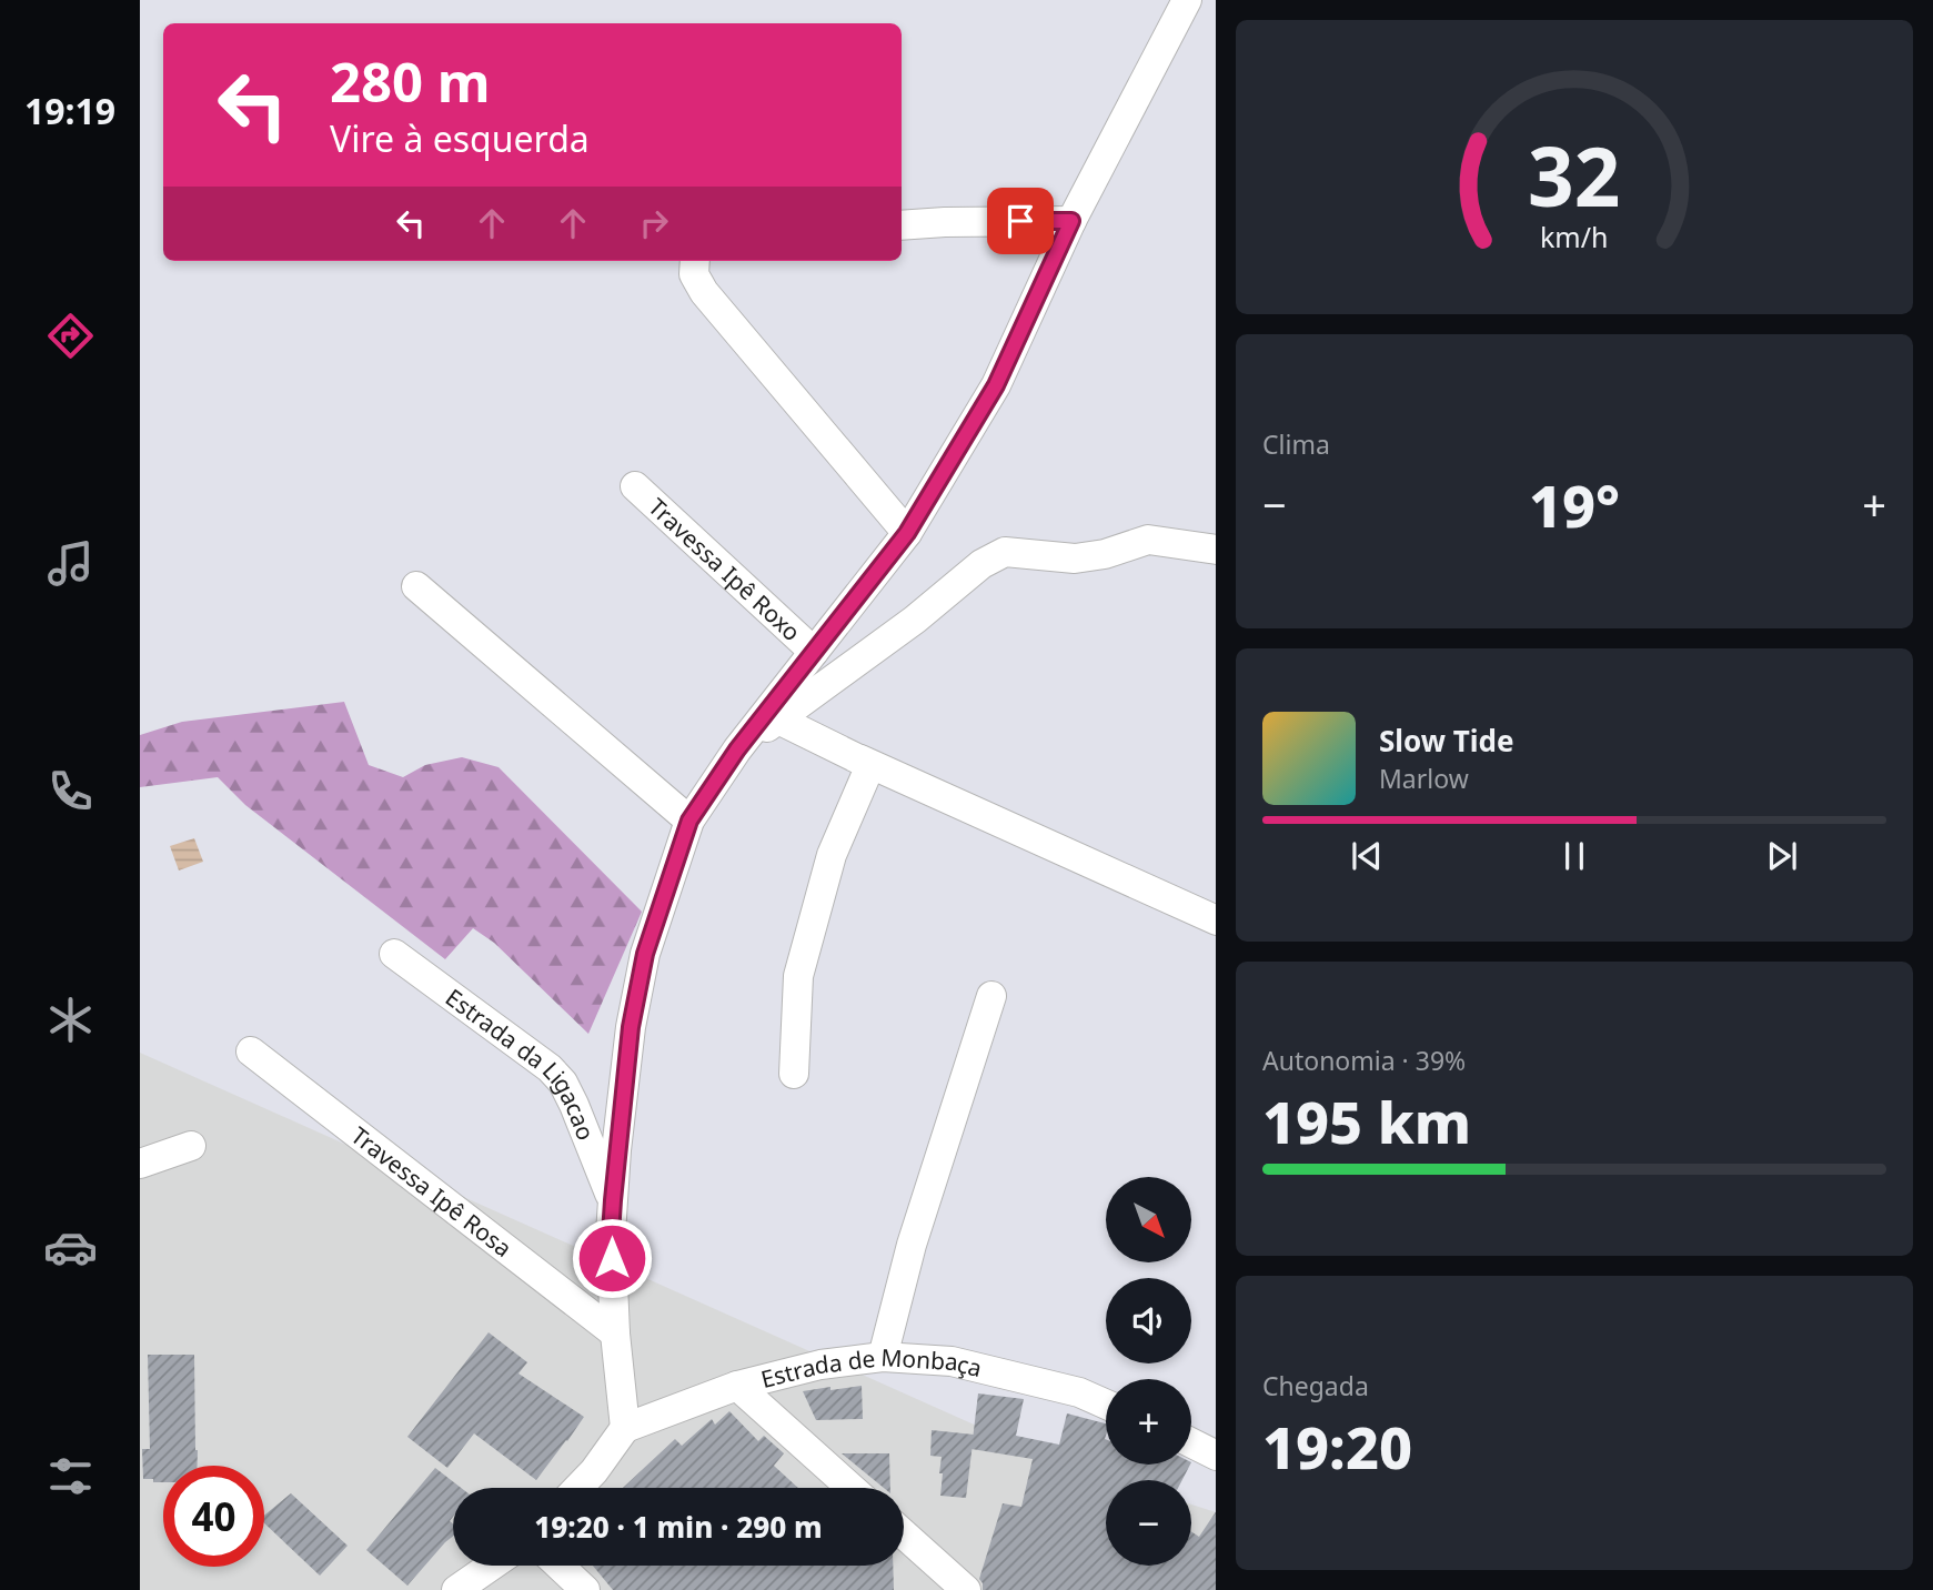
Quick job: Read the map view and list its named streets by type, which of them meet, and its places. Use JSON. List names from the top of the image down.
{
  "streets": {
    "street": [
      "Travessa Ipê Roxo",
      "Estrada da Ligacao",
      "Travessa Ipê Rosa",
      "Estrada de Monbaça"
    ]
  },
  "north": "bottom right",
  "page": {
    "tabs": "19:19",
    "turn": ["280 m", "Vire à esquerda"],
    "tile": [
      "Clima",
      ["Autonomia · 39%", "195 km"],
      ["Chegada", "19:20"]
    ],
    "heat": ["−", "19°", "+"],
    "song": ["Slow Tide", "Marlow"],
    "map_buttons": ["+", "−"],
    "limit": "40",
    "trip": "19:20 · 1 min · 290 m",
    "gauge": ["32", "km/h"]
  }
}
